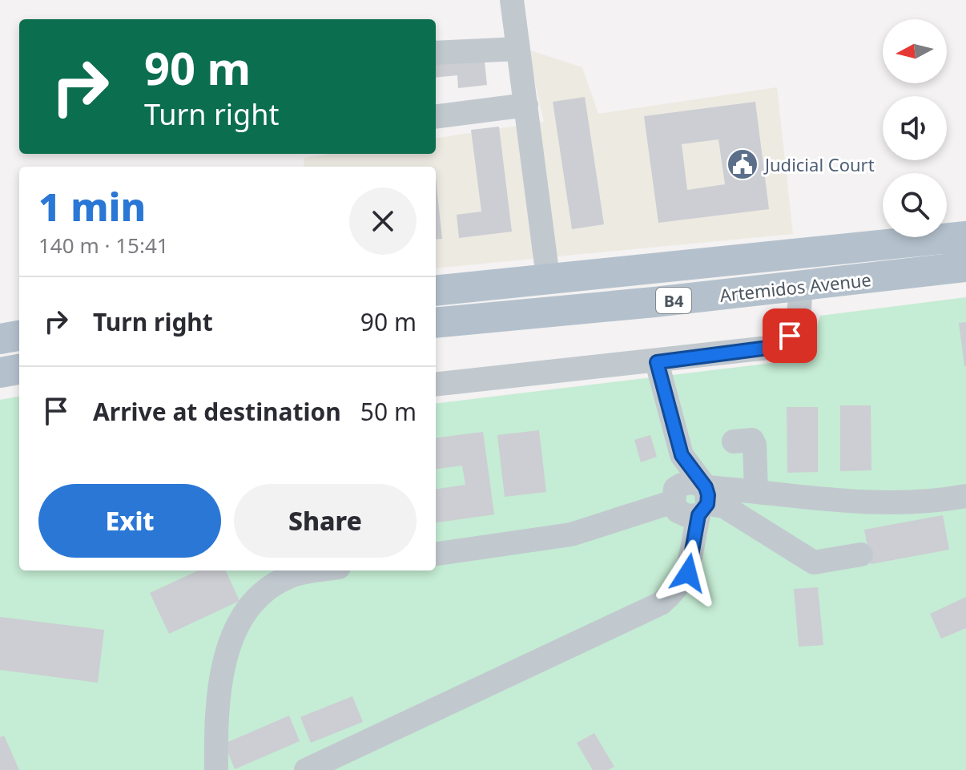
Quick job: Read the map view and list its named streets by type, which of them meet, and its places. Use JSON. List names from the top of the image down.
{
  "streets": {
    "main road": ["Artemidos Avenue", "B4"]
  },
  "places": {
    "public building": ["Judicial Court"]
  },
  "north": "left",
  "page": {
    "turn": ["90 m", "Turn right"],
    "heading": ["1 min", "140 m · 15:41"],
    "list": [
      {
        "name": "Turn right",
        "value": "90 m"
      },
      {
        "name": "Arrive at destination",
        "value": "50 m"
      }
    ],
    "buttons": ["Exit", "Share"]
  }
}
